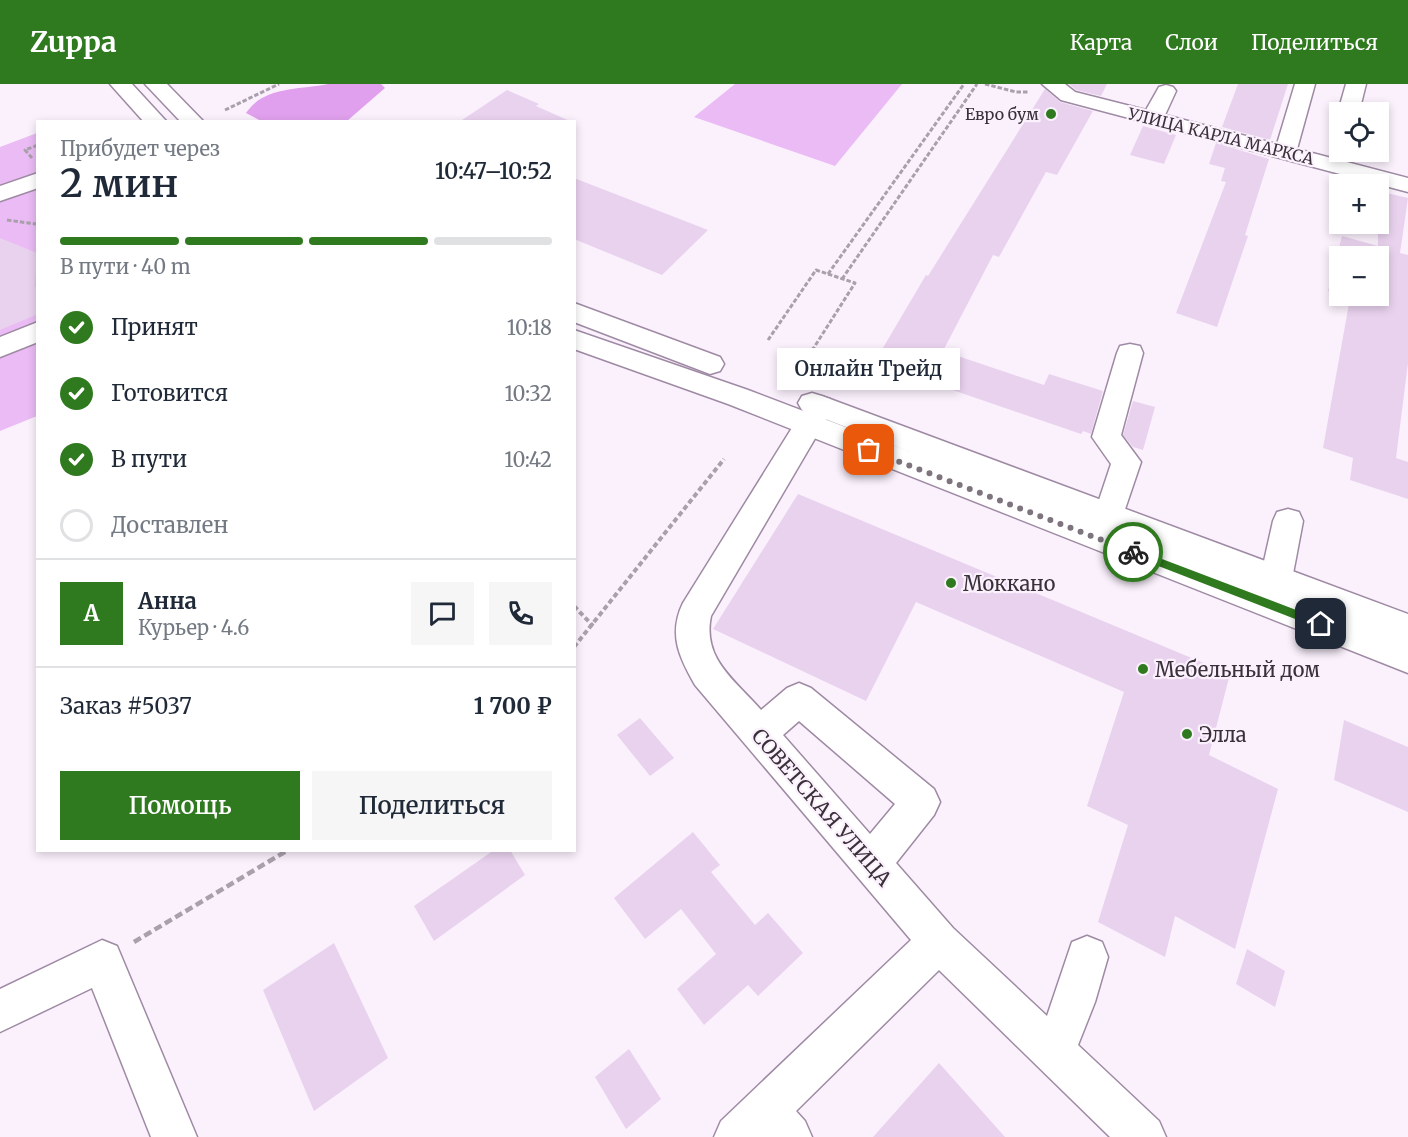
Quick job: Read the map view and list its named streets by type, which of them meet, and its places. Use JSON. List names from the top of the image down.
{
  "streets": {
    "main road": ["УЛИЦА КАРЛА МАРКСА", "СОВЕТСКАЯ УЛИЦА"]
  },
  "places": [
    "Евро бум",
    "Онлайн Трейд",
    "Моккано",
    "Мебельный дом",
    "Элла"
  ],
  "page": {
    "header": "Zuppa",
    "nav": ["Карта", "Слои", "Поделиться"],
    "map_buttons": ["+", "−"],
    "heading": ["2 мин", "Прибудет через", "10:47–10:52"],
    "panel": [
      "Анна",
      "Курьер · 4.6",
      "Заказ #5037",
      "1 700 ₽"
    ],
    "bar": "В пути · 40 m",
    "list": [
      ["Принят", "10:18"],
      ["Готовится", "10:32"],
      ["В пути", "10:42"],
      "Доставлен"
    ],
    "bubble": "Онлайн Трейд",
    "round": "А",
    "buttons": ["Помощь", "Поделиться"]
  }
}
